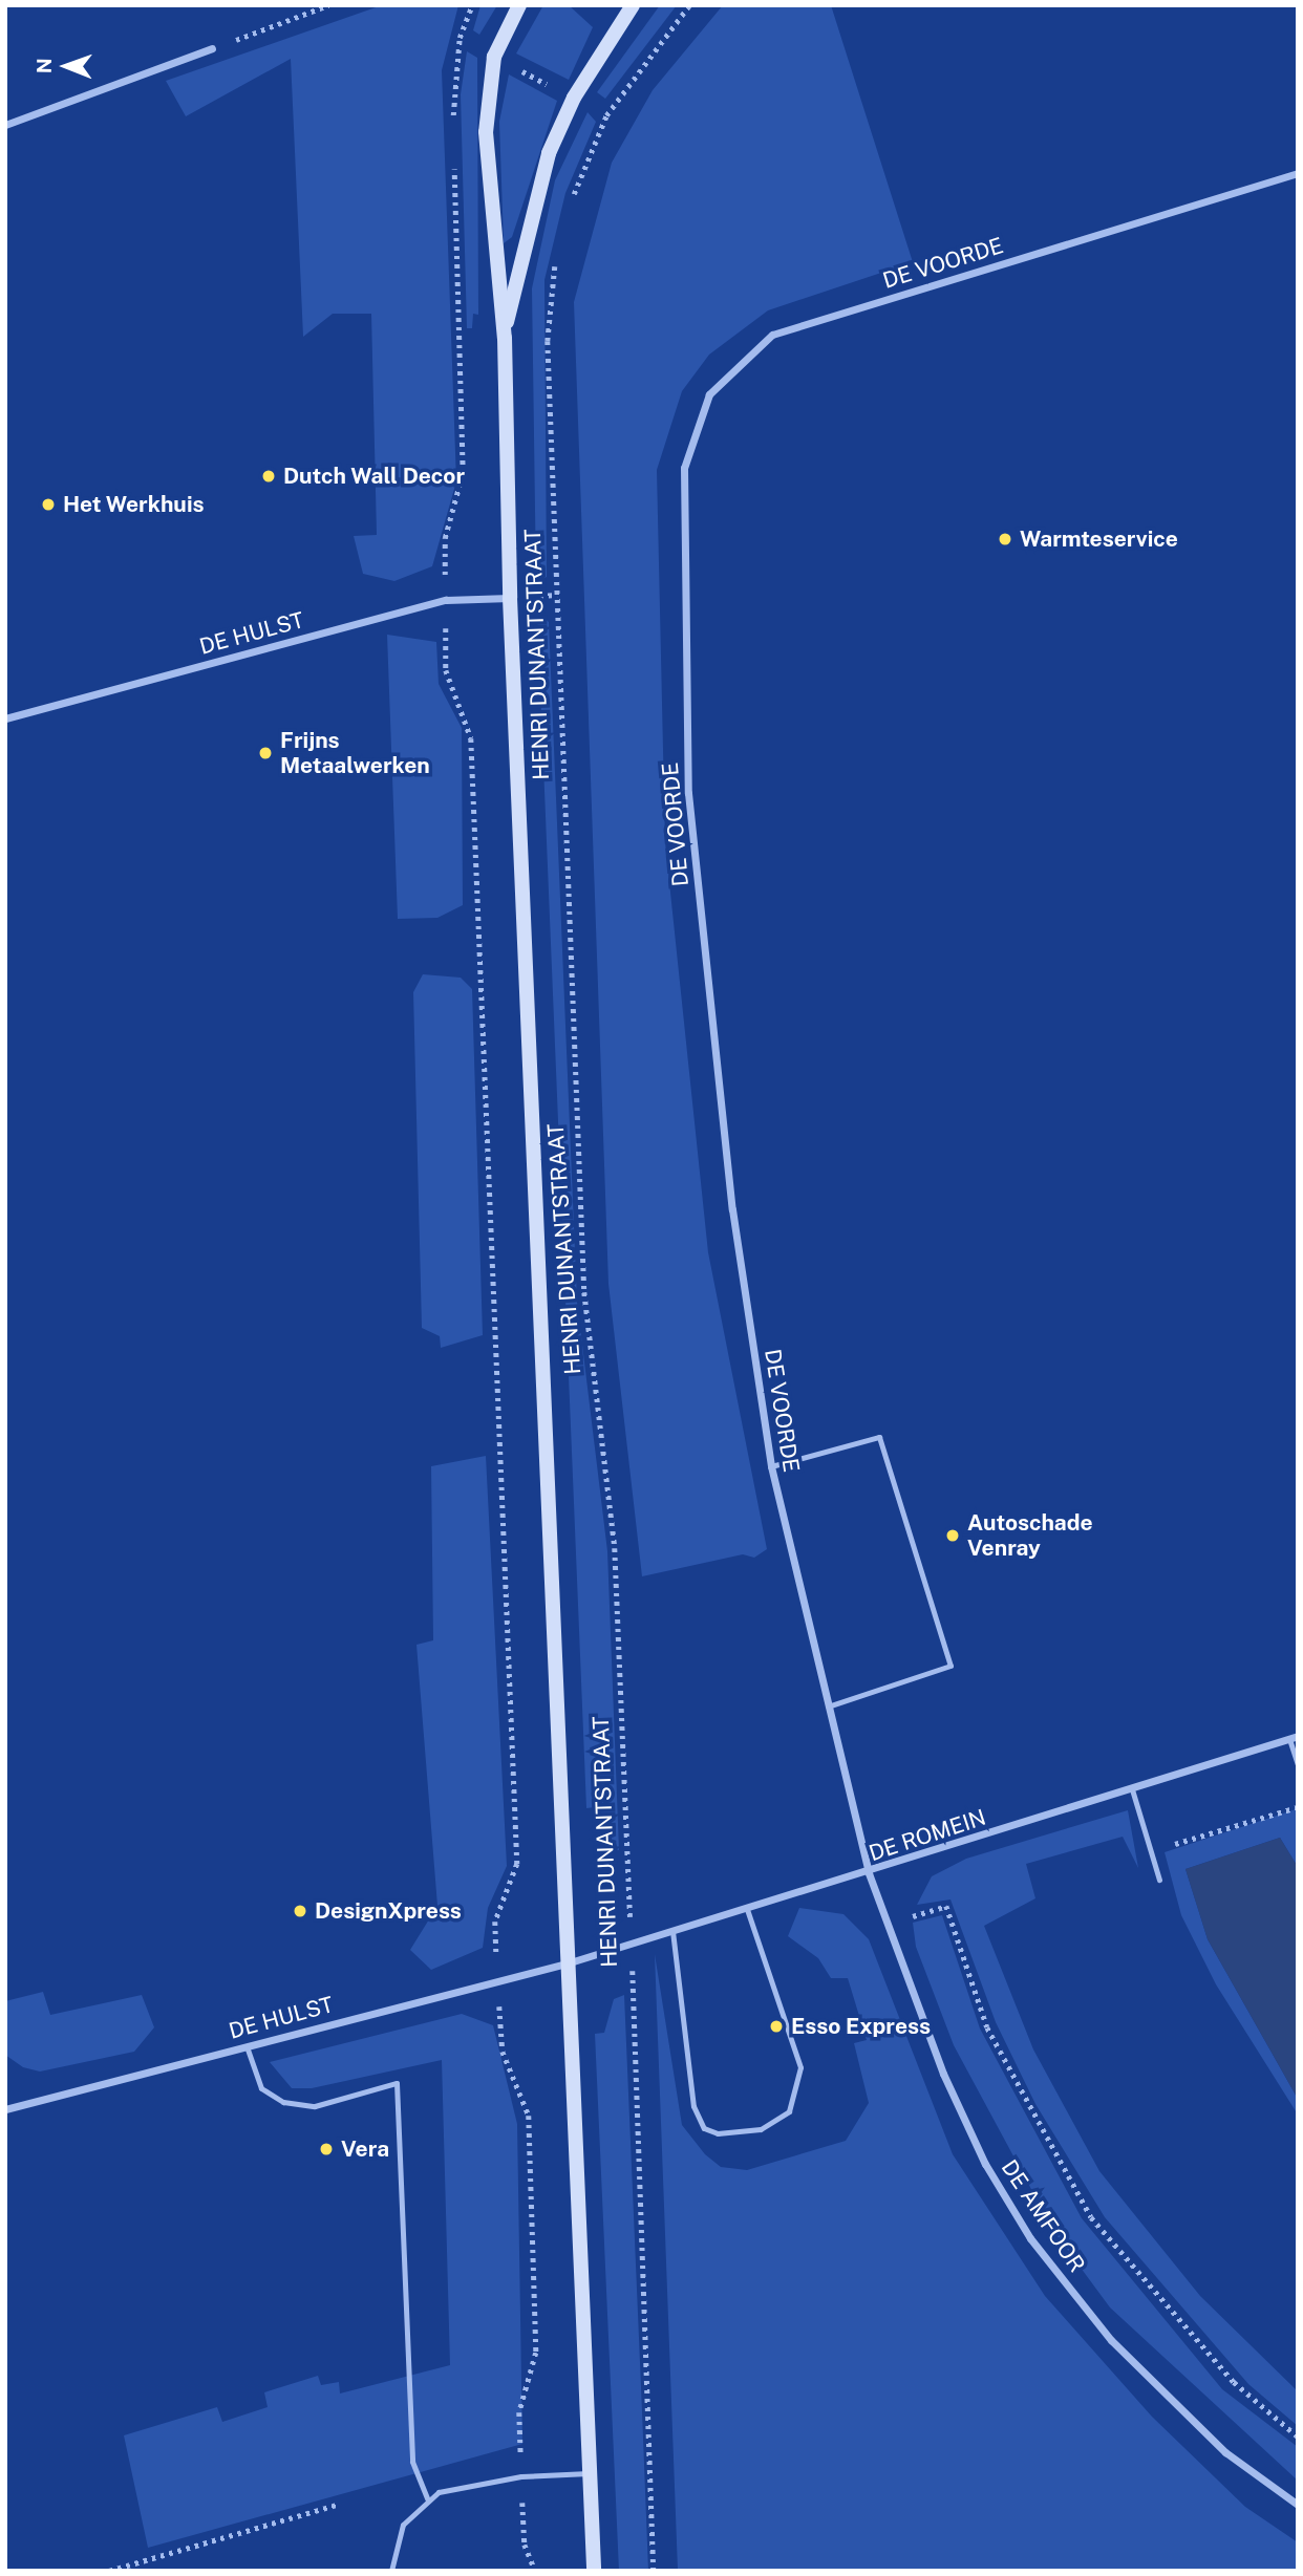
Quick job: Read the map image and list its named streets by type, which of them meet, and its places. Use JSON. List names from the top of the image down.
{
  "streets": {
    "main road": ["HENRI DUNANTSTRAAT"],
    "street": [
      "DE VOORDE",
      "DE HULST",
      "DE ROMEIN",
      "DE AMFOOR"
    ]
  },
  "crossings": [
    ["DE VOORDE", "DE ROMEIN"],
    ["DE VOORDE", "DE AMFOOR"],
    ["DE HULST", "HENRI DUNANTSTRAAT"],
    ["DE HULST", "DE ROMEIN"],
    ["HENRI DUNANTSTRAAT", "DE ROMEIN"],
    ["DE ROMEIN", "DE AMFOOR"]
  ],
  "places": [
    "Dutch Wall Decor",
    "Het Werkhuis",
    "Warmteservice",
    "Frijns Metaalwerken",
    "Autoschade Venray",
    "DesignXpress",
    "Esso Express",
    "Vera"
  ],
  "north": "left"
}
